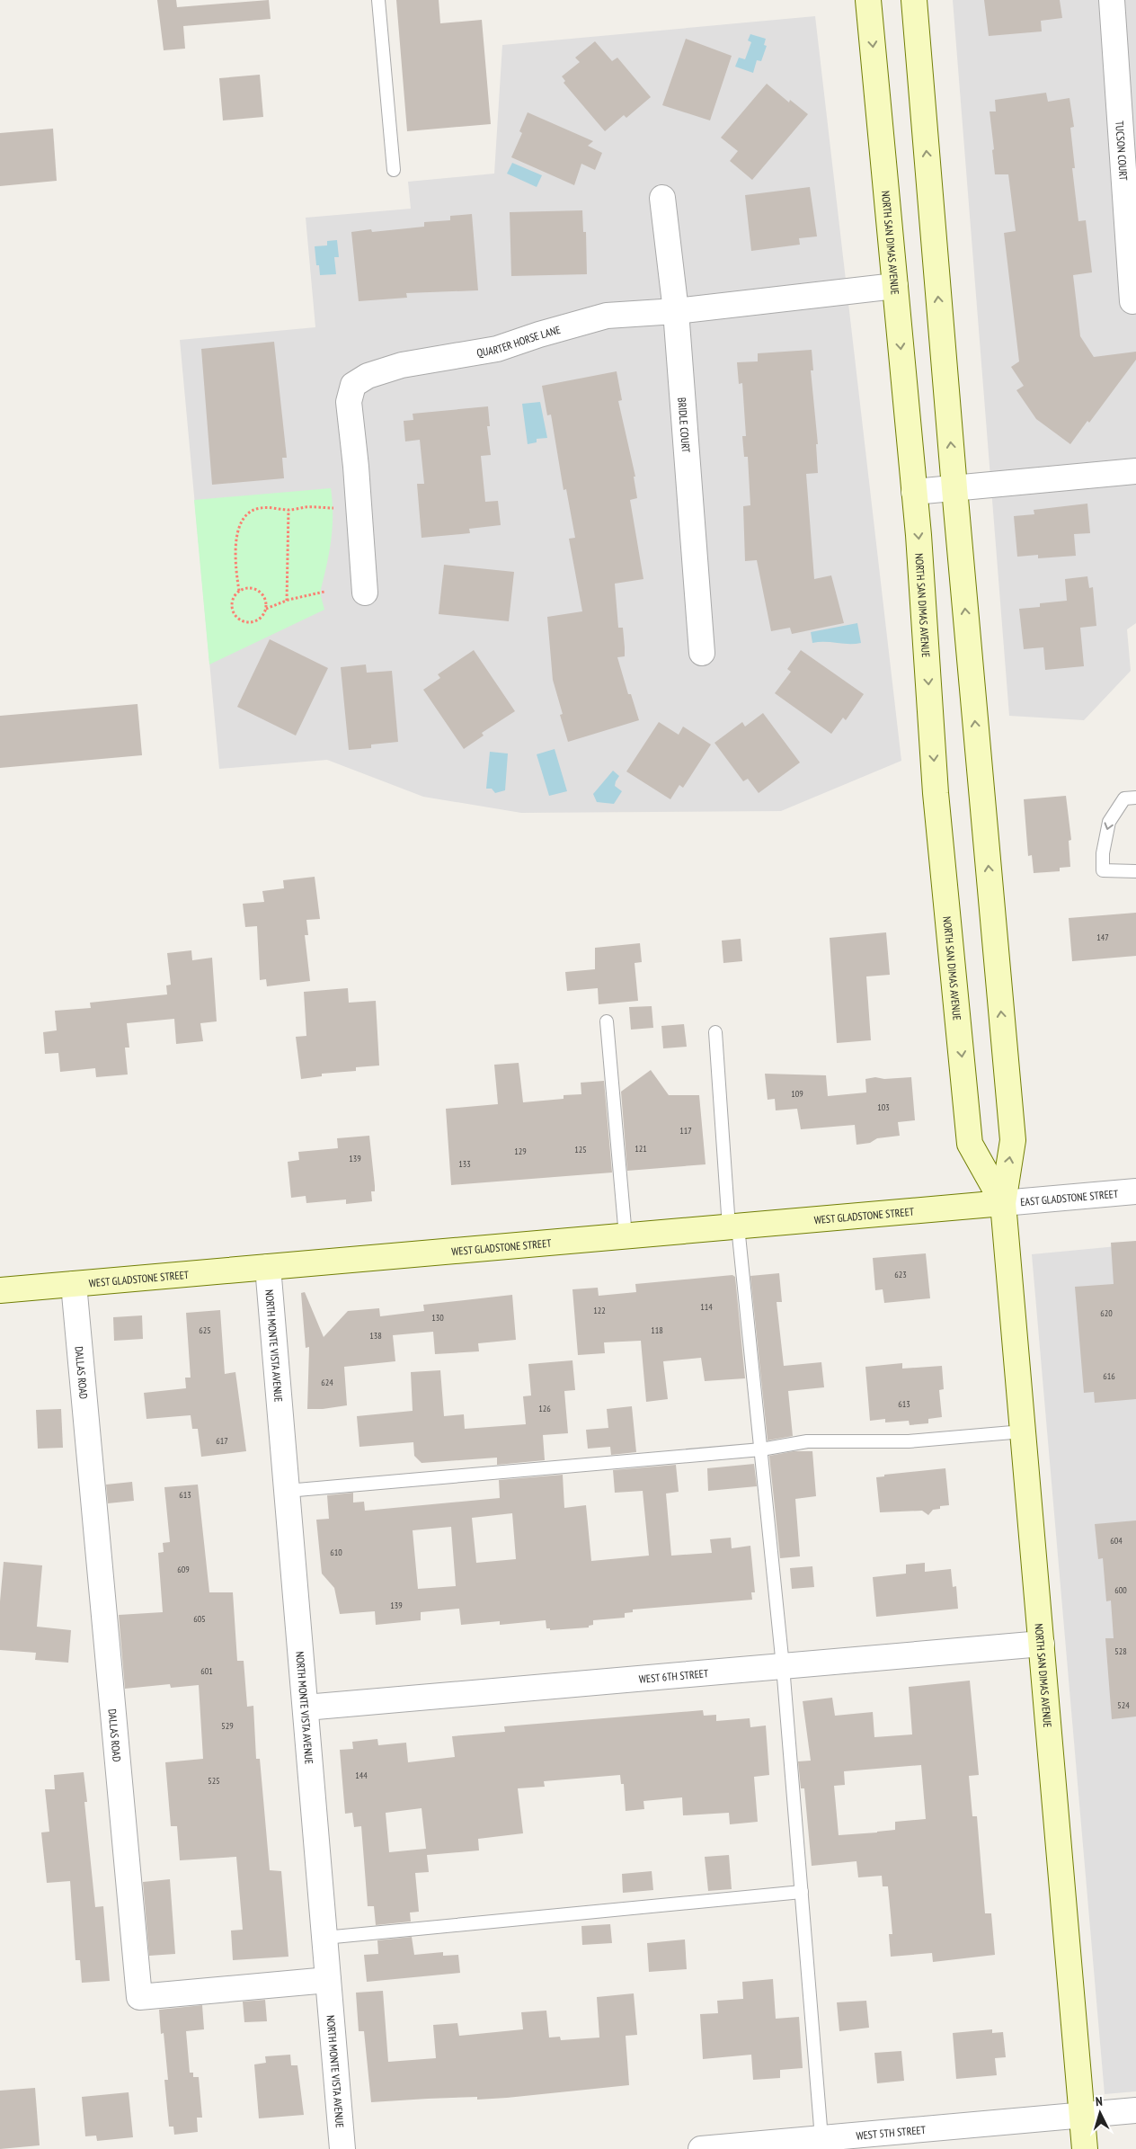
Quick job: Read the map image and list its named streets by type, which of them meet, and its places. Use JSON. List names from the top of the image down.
{
  "streets": {
    "main road": ["NORTH SAN DIMAS AVENUE", "WEST GLADSTONE STREET"],
    "street": [
      "TUCSON COURT",
      "QUARTER HORSE LANE",
      "BRIDLE COURT",
      "EAST GLADSTONE STREET",
      "NORTH MONTE VISTA AVENUE",
      "DALLAS ROAD",
      "WEST 6TH STREET",
      "WEST 5TH STREET"
    ]
  },
  "crossings": [
    ["NORTH SAN DIMAS AVENUE", "QUARTER HORSE LANE"],
    ["NORTH SAN DIMAS AVENUE", "EAST GLADSTONE STREET"],
    ["NORTH SAN DIMAS AVENUE", "WEST GLADSTONE STREET"],
    ["NORTH SAN DIMAS AVENUE", "WEST 6TH STREET"],
    ["NORTH SAN DIMAS AVENUE", "WEST 5TH STREET"],
    ["QUARTER HORSE LANE", "BRIDLE COURT"],
    ["EAST GLADSTONE STREET", "WEST GLADSTONE STREET"],
    ["WEST GLADSTONE STREET", "NORTH MONTE VISTA AVENUE"],
    ["WEST GLADSTONE STREET", "DALLAS ROAD"],
    ["NORTH MONTE VISTA AVENUE", "DALLAS ROAD"],
    ["NORTH MONTE VISTA AVENUE", "WEST 6TH STREET"]
  ],
  "house_numbers": [
    "147",
    "109",
    "103",
    "117",
    "121",
    "125",
    "129",
    "139",
    "133",
    "623",
    "114",
    "122",
    "620",
    "130",
    "625",
    "118",
    "138",
    "616",
    "624",
    "613",
    "126",
    "617",
    "613",
    "604",
    "610",
    "609",
    "600",
    "139",
    "605",
    "528",
    "601",
    "524",
    "529",
    "144",
    "525"
  ],
  "north": "top"
}
